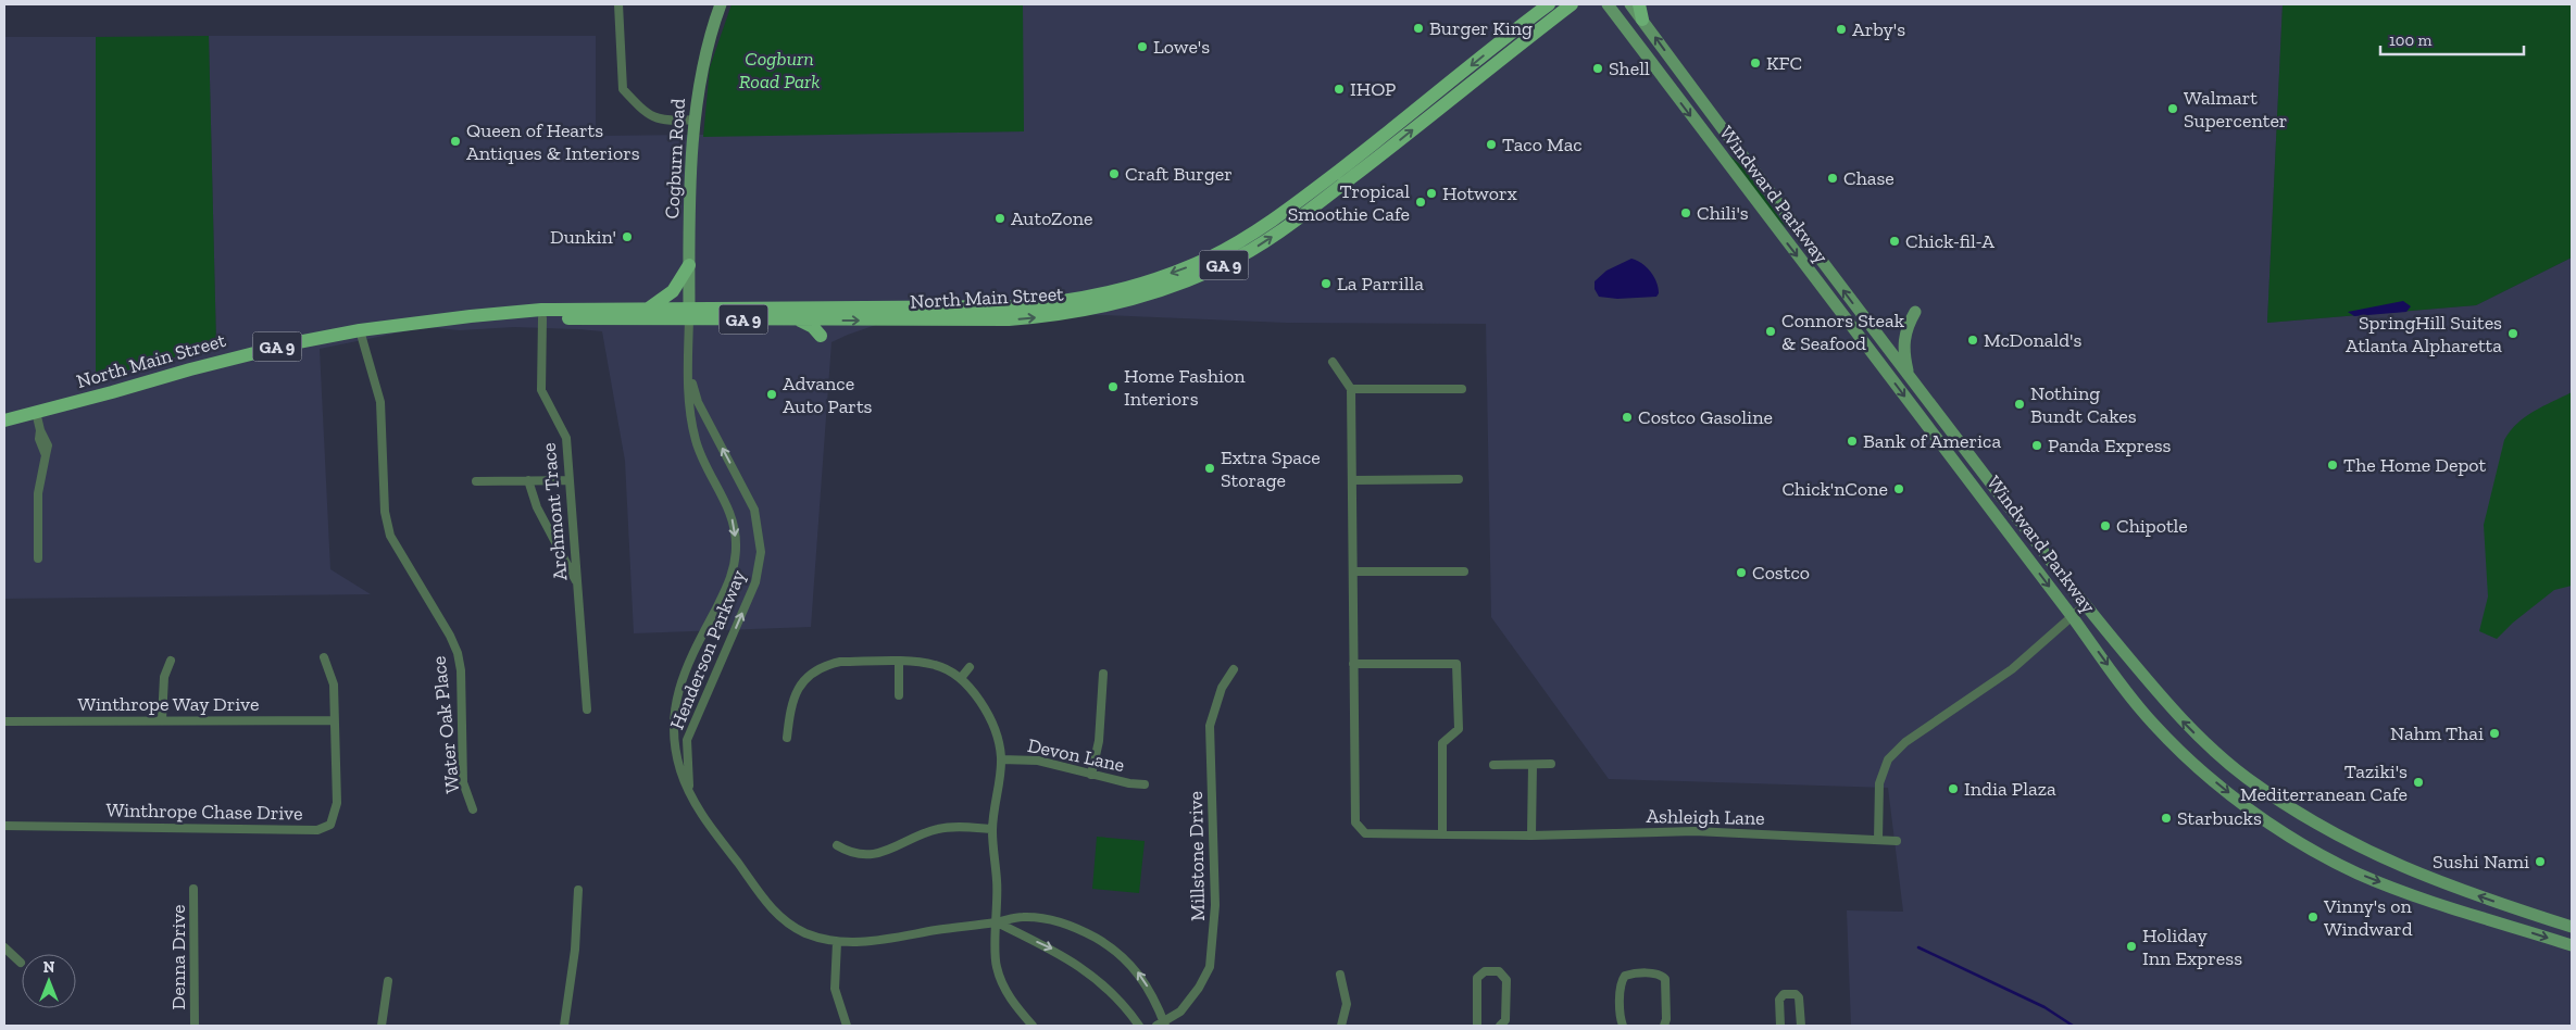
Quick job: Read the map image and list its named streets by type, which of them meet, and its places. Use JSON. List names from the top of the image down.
{
  "streets": {
    "main road": [
      "Cogburn Road",
      "Windward Parkway",
      "GA 9",
      "North Main Street"
    ],
    "street": [
      "Archmont Trace",
      "Henderson Parkway",
      "Winthrope Way Drive",
      "Water Oak Place",
      "Devon Lane",
      "Winthrope Chase Drive",
      "Ashleigh Lane",
      "Millstone Drive",
      "Denna Drive"
    ]
  },
  "crossings": [
    ["Cogburn Road", "North Main Street"],
    ["Cogburn Road", "Henderson Parkway"],
    ["North Main Street", "Archmont Trace"],
    ["North Main Street", "Henderson Parkway"],
    ["North Main Street", "Water Oak Place"],
    ["Henderson Parkway", "Millstone Drive"],
    ["Winthrope Way Drive", "Winthrope Chase Drive"]
  ],
  "parks": ["Cogburn Road Park"],
  "places": [
    "Burger King",
    "Arby's",
    "Lowe's",
    "KFC",
    "Shell",
    "IHOP",
    "Walmart Supercenter",
    "Queen of Hearts Antiques & Interiors",
    "Taco Mac",
    "Craft Burger",
    "Chase",
    "Hotworx",
    "Tropical Smoothie Cafe",
    "Chili's",
    "AutoZone",
    "Dunkin'",
    "Chick-fil-A",
    "La Parrilla",
    "Connors Steak & Seafood",
    "SpringHill Suites Atlanta Alpharetta",
    "McDonald's",
    "Home Fashion Interiors",
    "Advance Auto Parts",
    "Nothing Bundt Cakes",
    "Costco Gasoline",
    "Bank of America",
    "Panda Express",
    "The Home Depot",
    "Extra Space Storage",
    "Chick'nCone",
    "Chipotle",
    "Costco",
    "Nahm Thai",
    "Taziki's Mediterranean Cafe",
    "India Plaza",
    "Starbucks",
    "Sushi Nami",
    "Vinny's on Windward",
    "Holiday Inn Express"
  ],
  "scale_bar": "100 m",
  "north": "top"
}
